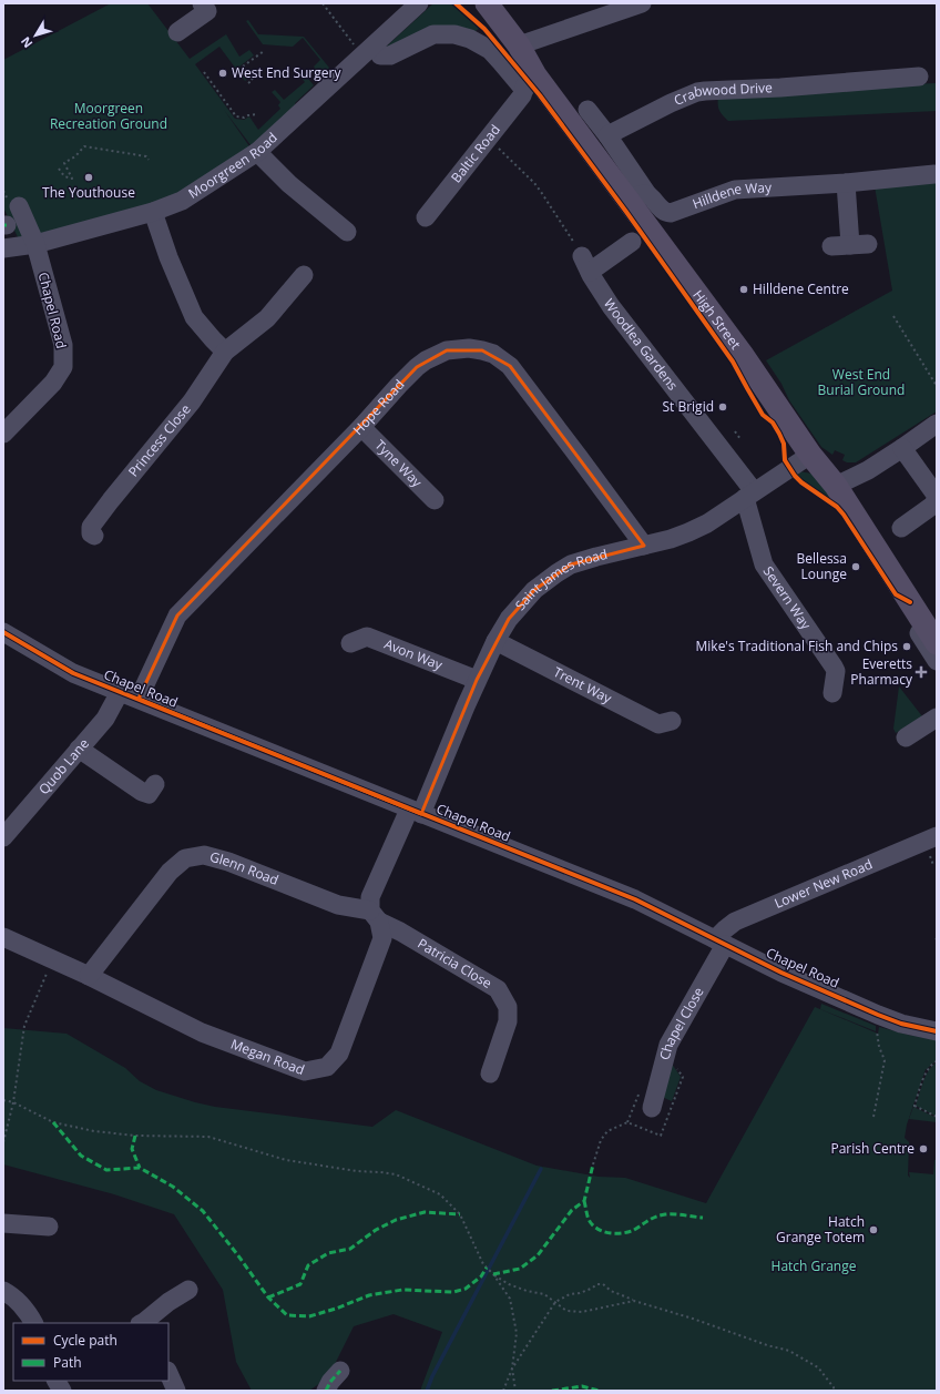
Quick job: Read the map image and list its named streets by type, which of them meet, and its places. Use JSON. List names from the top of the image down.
{
  "streets": {
    "main road": ["High Street"],
    "street": [
      "Crabwood Drive",
      "Baltic Road",
      "Moorgreen Road",
      "Hilldene Way",
      "Chapel Road",
      "Woodlea Gardens",
      "Hope Road",
      "Princess Close",
      "Tyne Way",
      "Saint James Road",
      "Severn Way",
      "Avon Way",
      "Trent Way",
      "Quob Lane",
      "Glenn Road",
      "Lower New Road",
      "Patricia Close",
      "Chapel Close",
      "Megan Road"
    ]
  },
  "crossings": [
    ["Baltic Road", "High Street"],
    ["Moorgreen Road", "Chapel Road"],
    ["Hilldene Way", "High Street"],
    ["Chapel Road", "Hope Road"],
    ["Chapel Road", "Saint James Road"],
    ["Chapel Road", "Quob Lane"],
    ["Chapel Road", "Lower New Road"],
    ["Chapel Road", "Chapel Close"],
    ["Chapel Road", "Megan Road"],
    ["High Street", "Saint James Road"],
    ["Woodlea Gardens", "Saint James Road"],
    ["Woodlea Gardens", "Severn Way"],
    ["Hope Road", "Tyne Way"],
    ["Hope Road", "Saint James Road"],
    ["Saint James Road", "Severn Way"],
    ["Saint James Road", "Avon Way"],
    ["Saint James Road", "Trent Way"],
    ["Saint James Road", "Megan Road"],
    ["Glenn Road", "Patricia Close"],
    ["Glenn Road", "Megan Road"],
    ["Lower New Road", "Chapel Close"],
    ["Patricia Close", "Megan Road"]
  ],
  "parks": ["Moorgreen Recreation Ground", "West End Burial Ground", "Hatch Grange"],
  "places": {
    "other": [
      "West End Surgery",
      "The Youthouse",
      "Hilldene Centre",
      "St Brigid",
      "Bellessa Lounge",
      "Mike's Traditional Fish and Chips",
      "Parish Centre",
      "Hatch Grange Totem"
    ],
    "health": ["Everetts Pharmacy"]
  },
  "legend": ["Cycle path", "Path"],
  "north": "bottom left"
}
